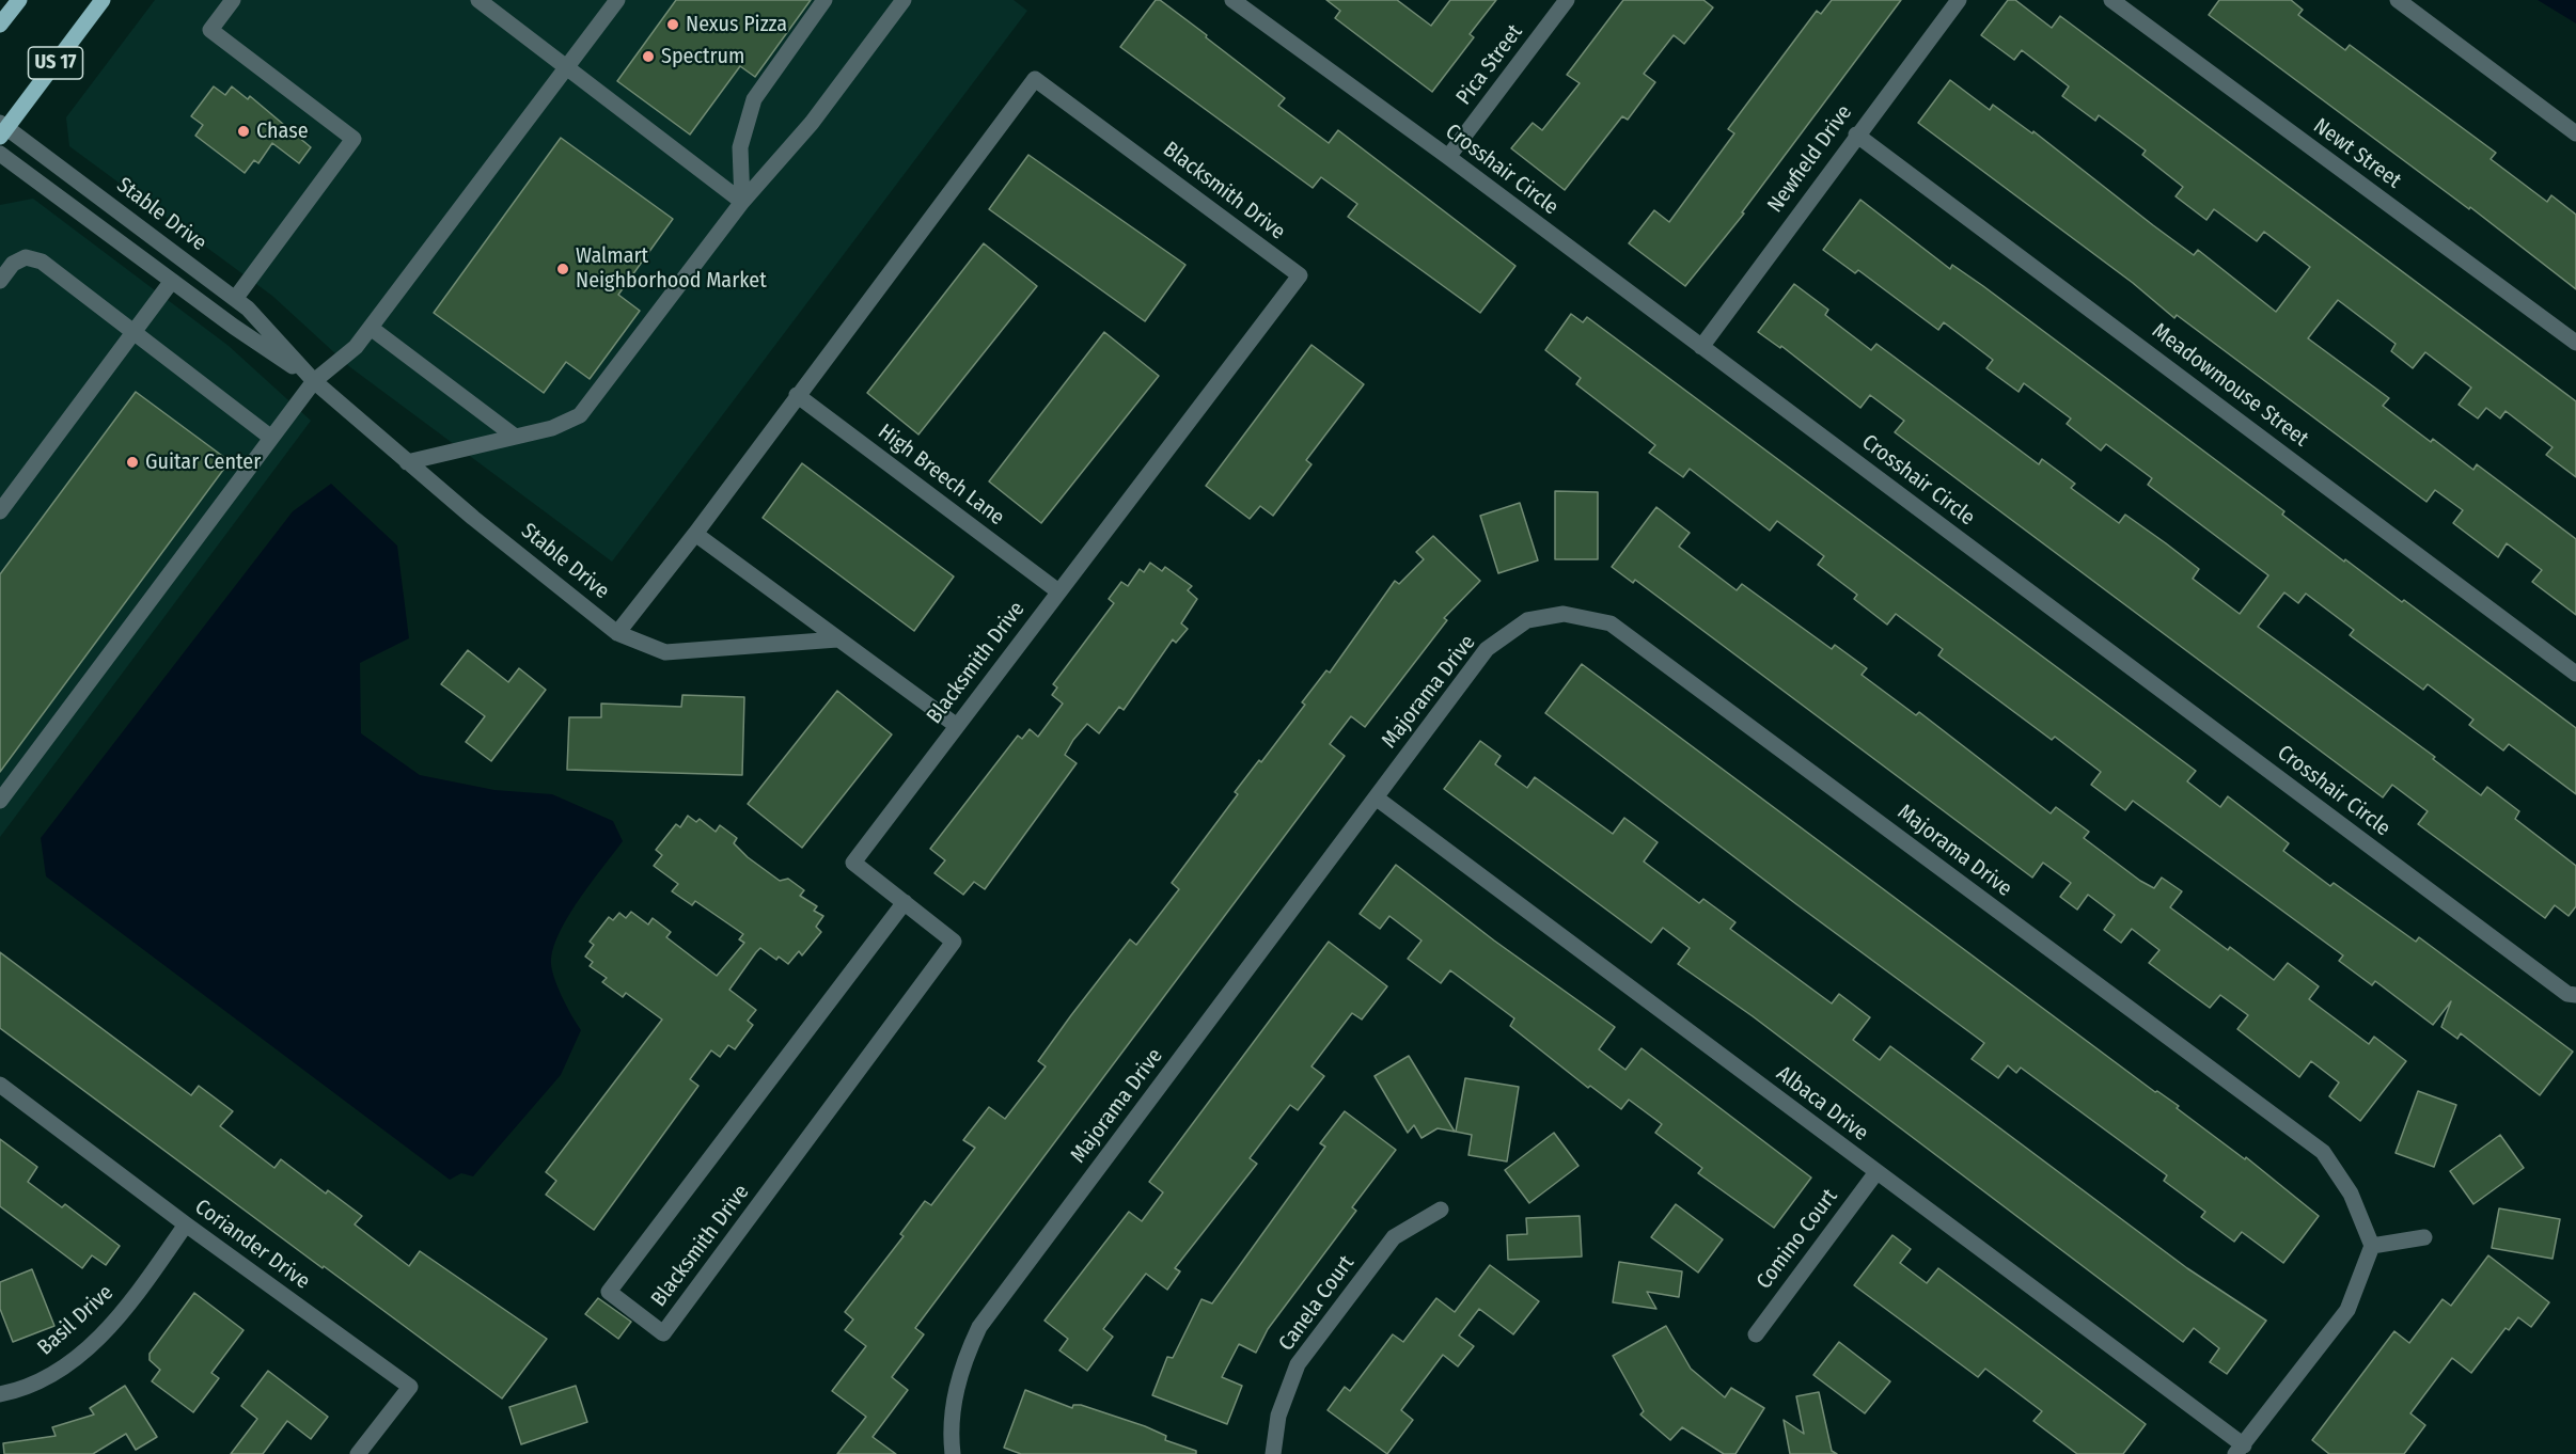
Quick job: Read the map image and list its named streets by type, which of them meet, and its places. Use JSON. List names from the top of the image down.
{
  "streets": {
    "main road": ["US 17"],
    "street": [
      "Pica Street",
      "Newt Street",
      "Newfield Drive",
      "Crosshair Circle",
      "Blacksmith Drive",
      "Stable Drive",
      "Meadowmouse Street",
      "High Breech Lane",
      "Majorama Drive",
      "Albaca Drive",
      "Comino Court",
      "Coriander Drive",
      "Canela Court",
      "Basil Drive"
    ]
  },
  "crossings": [
    ["US 17", "Stable Drive"],
    ["Pica Street", "Crosshair Circle"],
    ["Newfield Drive", "Crosshair Circle"],
    ["Newfield Drive", "Meadowmouse Street"],
    ["Blacksmith Drive", "Stable Drive"],
    ["Blacksmith Drive", "High Breech Lane"],
    ["Majorama Drive", "Albaca Drive"],
    ["Albaca Drive", "Comino Court"],
    ["Coriander Drive", "Basil Drive"]
  ],
  "places": [
    "Nexus Pizza",
    "Spectrum",
    "Chase",
    "Walmart Neighborhood Market",
    "Guitar Center"
  ]
}
